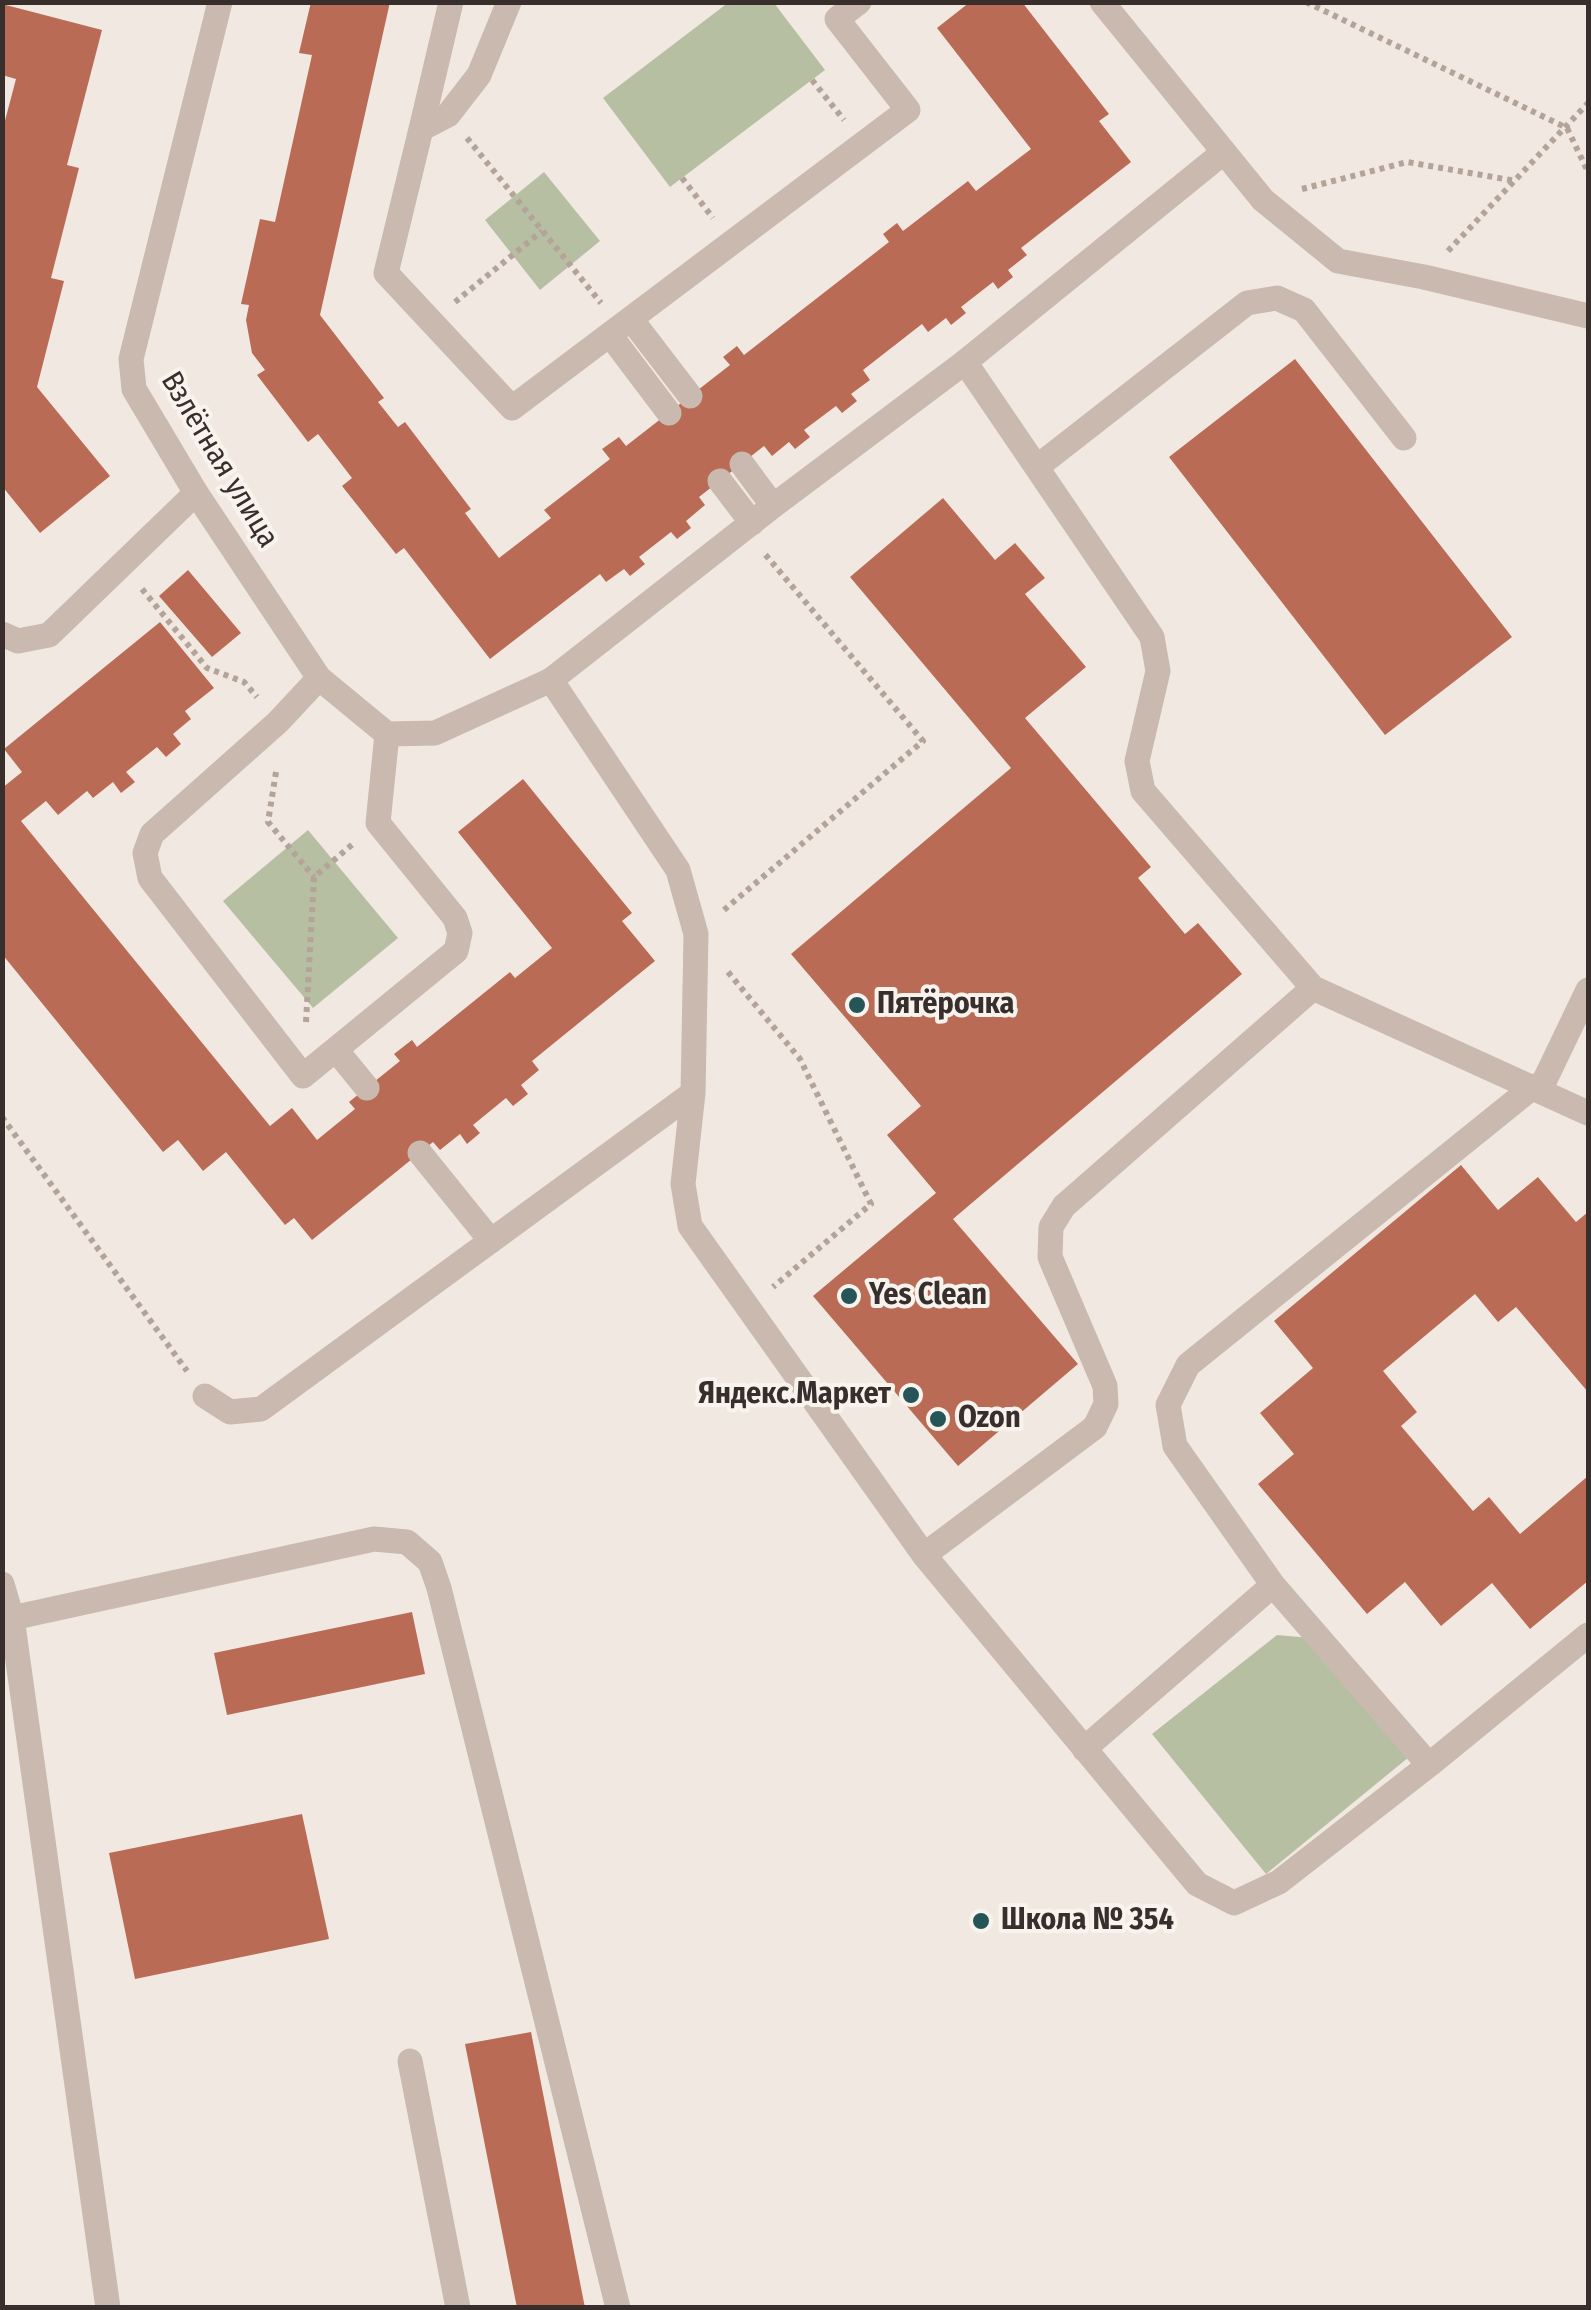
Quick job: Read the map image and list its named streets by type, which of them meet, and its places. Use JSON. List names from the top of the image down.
{
  "streets": {
    "street": ["Взлётная улица"]
  },
  "places": [
    "Пятёрочка",
    "Yes Clean",
    "Яндекс.Маркет",
    "Ozon",
    "Школа № 354"
  ]
}
